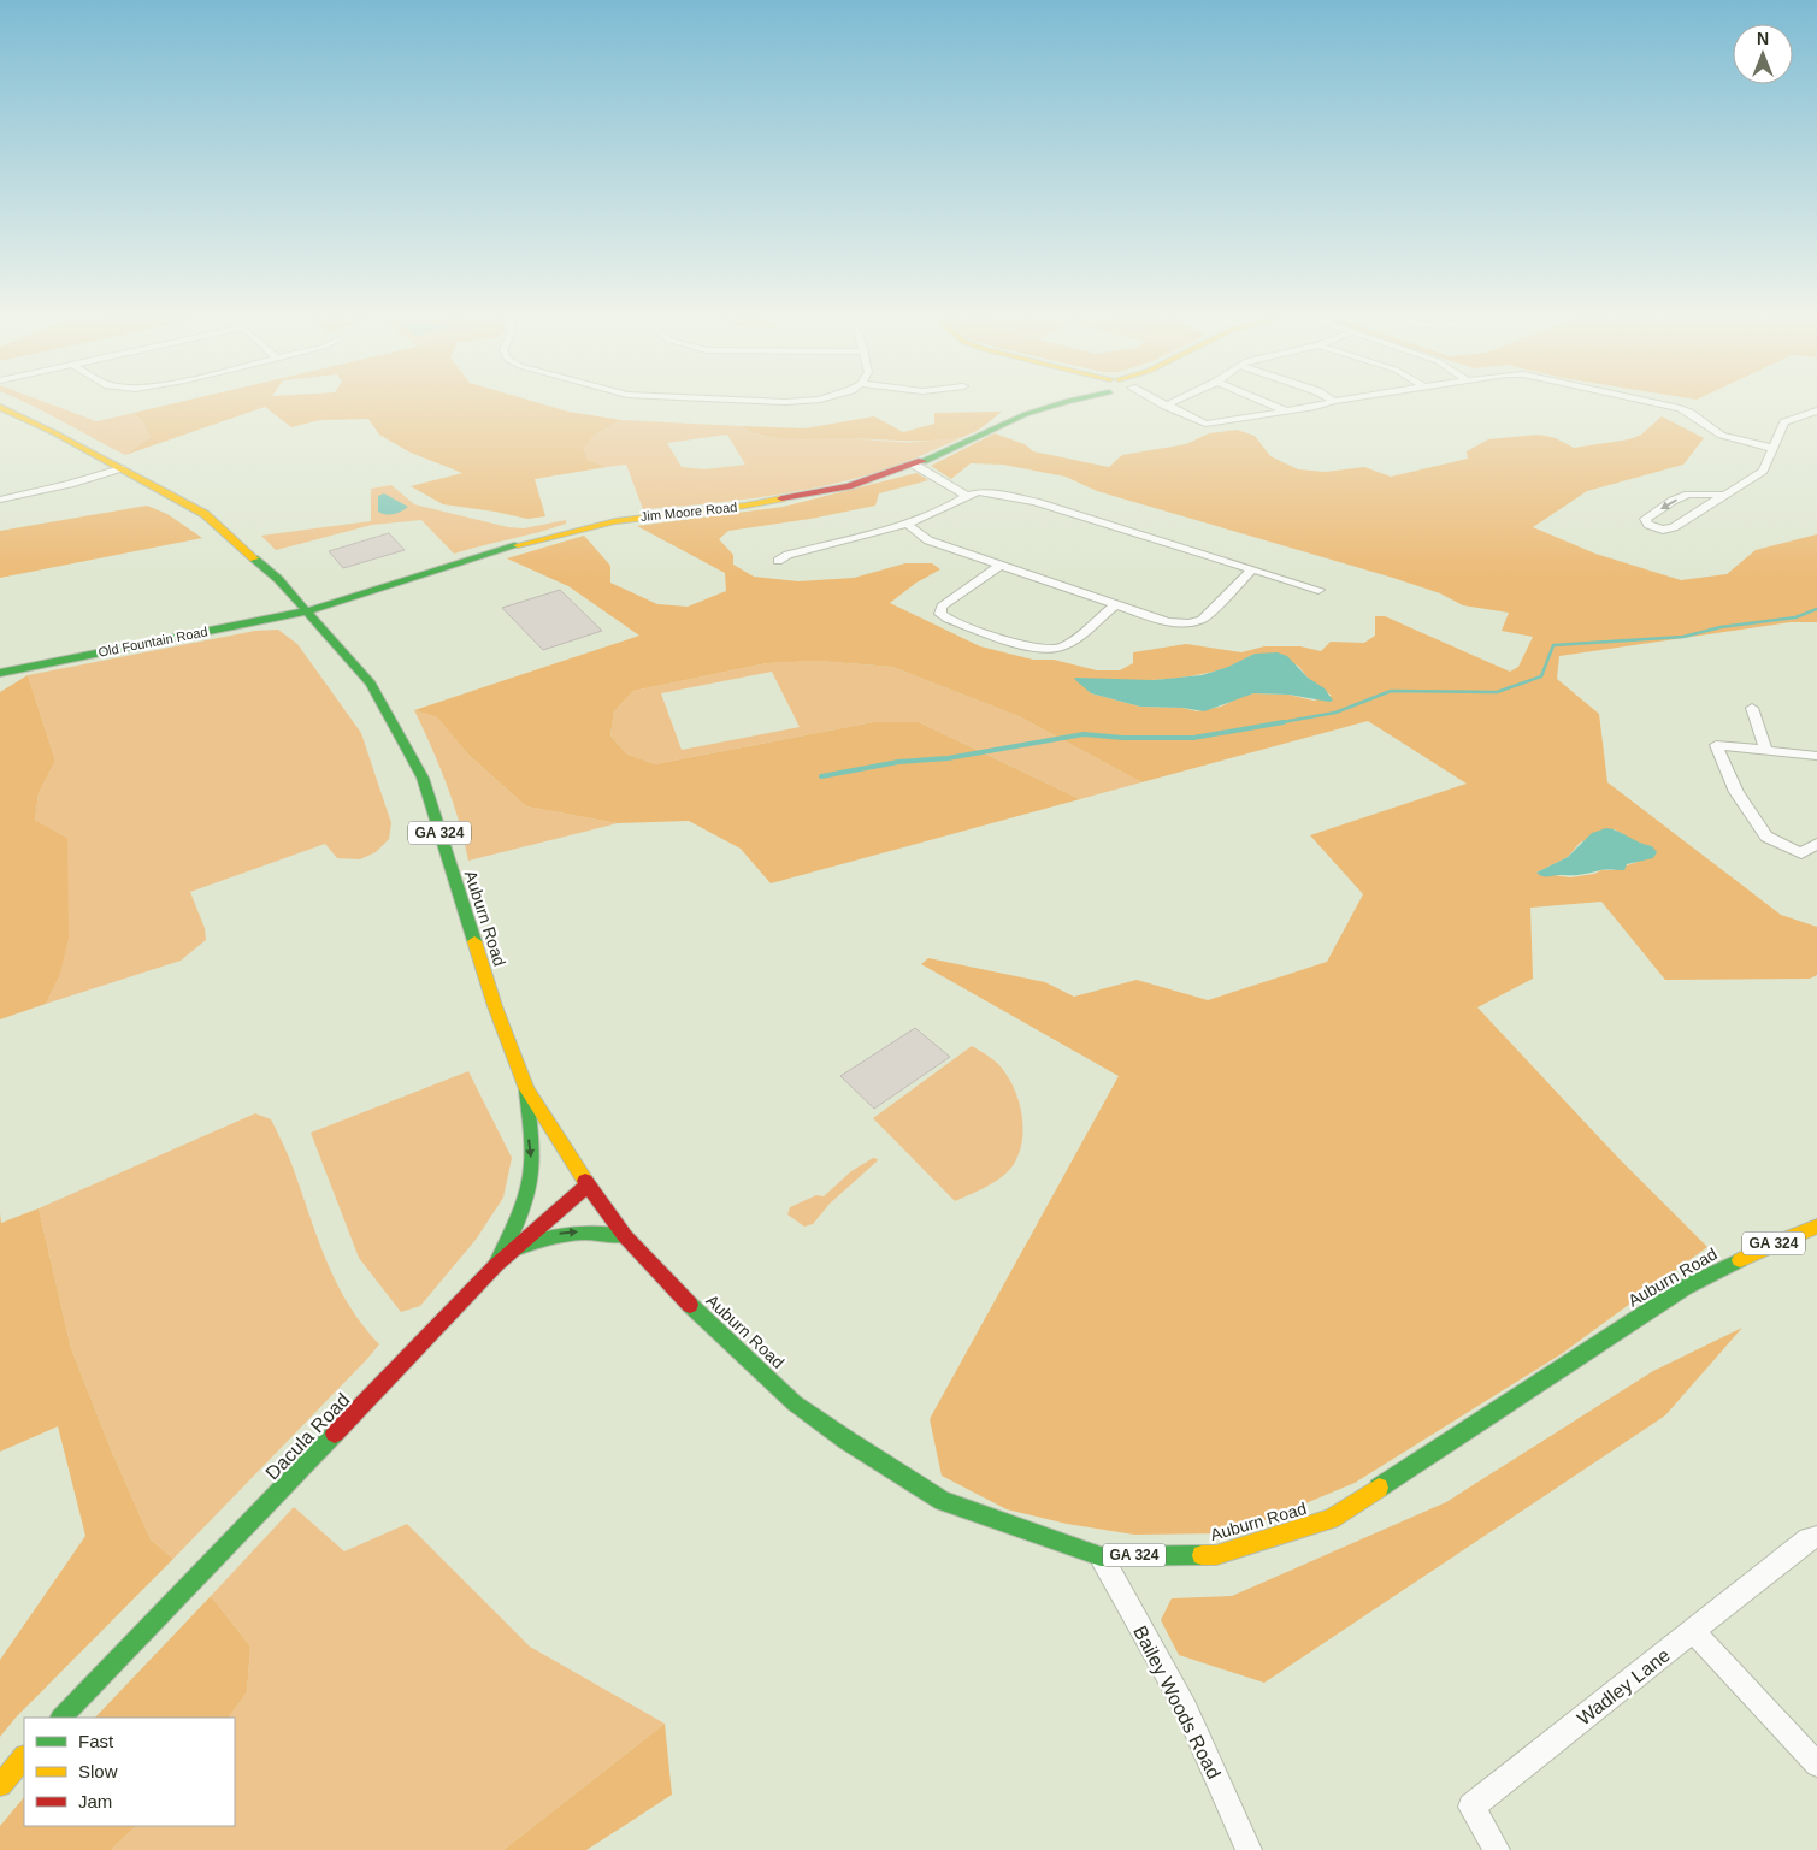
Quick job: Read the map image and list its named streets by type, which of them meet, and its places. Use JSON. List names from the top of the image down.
{
  "streets": {
    "main road": [
      "Jim Moore Road",
      "Old Fountain Road",
      "GA 324",
      "Auburn Road",
      "Dacula Road"
    ],
    "street": ["Wadley Lane", "Bailey Woods Road"]
  },
  "crossings": [
    ["Jim Moore Road", "Old Fountain Road"],
    ["Jim Moore Road", "Auburn Road"],
    ["Old Fountain Road", "Auburn Road"],
    ["Auburn Road", "Dacula Road"],
    ["Auburn Road", "Bailey Woods Road"]
  ],
  "legend": ["Fast", "Slow", "Jam"],
  "north": "top"
}
